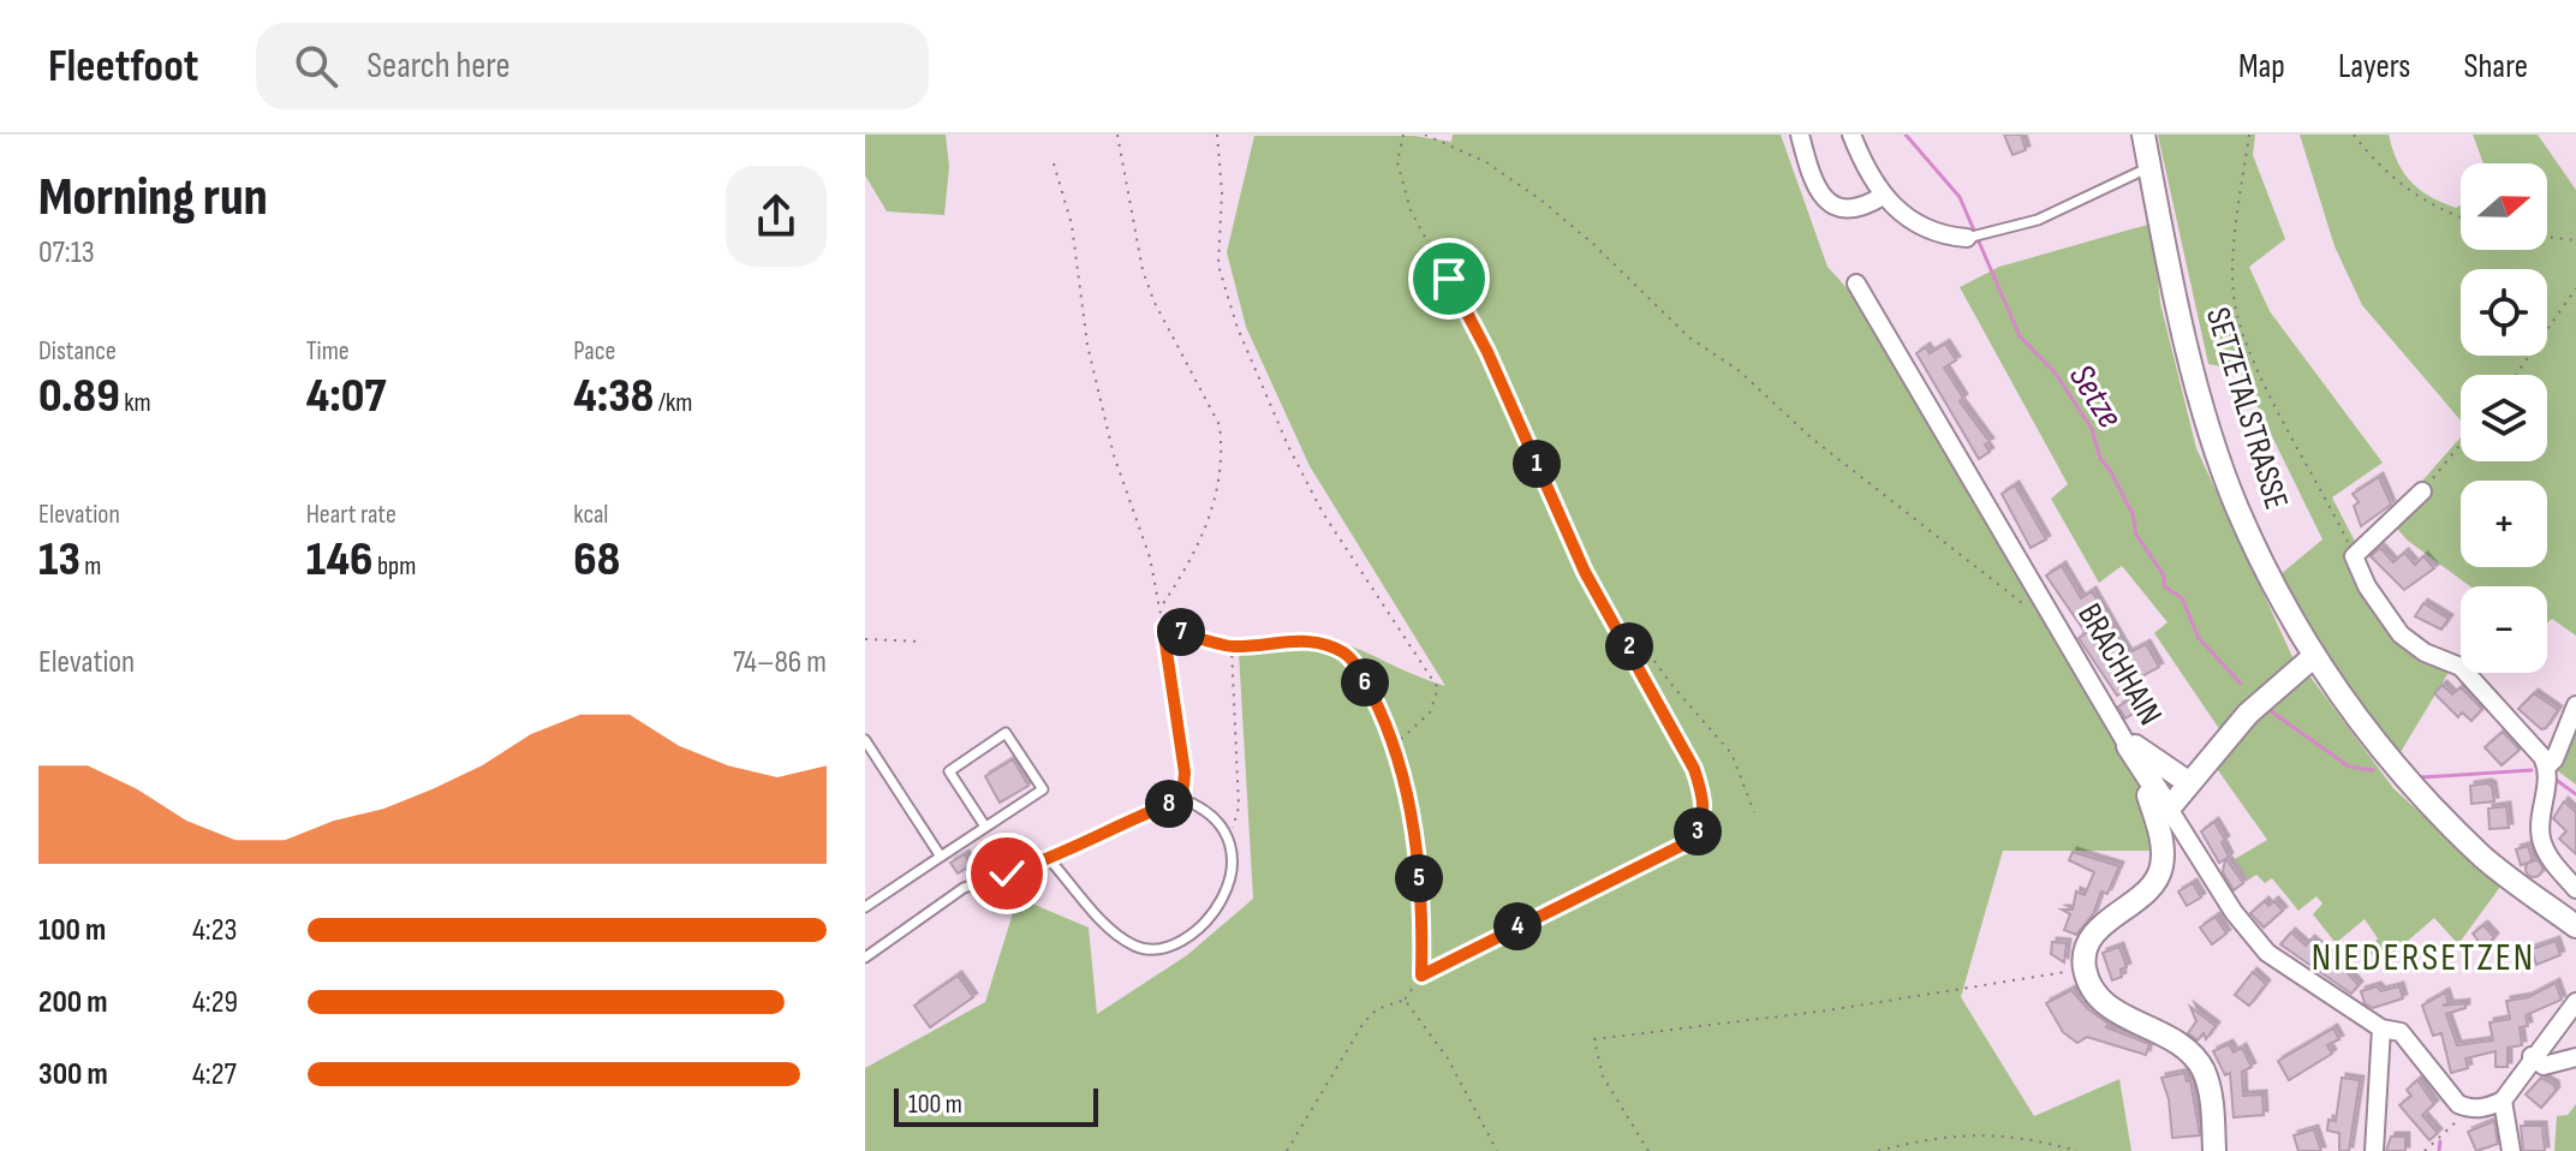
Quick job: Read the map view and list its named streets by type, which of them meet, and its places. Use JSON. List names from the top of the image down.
{
  "streets": {
    "street": ["SETZETALSTRASSE", "BRACHHAIN"]
  },
  "districts": ["NIEDERSETZEN"],
  "water": ["Setze"],
  "scale_bar": "100 m",
  "north": "right",
  "page": {
    "header": "Fleetfoot",
    "search": "Search here",
    "nav": ["Map", "Layers", "Share"],
    "heading": ["Morning run", "07:13"],
    "map_buttons": ["+", "−"],
    "stats": [
      ["Distance", "0.89 km"],
      ["Time", "4:07"],
      ["Pace", "4:38 /km"],
      ["Elevation", "13 m"],
      ["Heart rate", "146 bpm"],
      ["kcal", "68"]
    ],
    "pins": [
      "1",
      "7",
      "2",
      "6",
      "8",
      "3",
      "5",
      "4"
    ],
    "chart": ["Elevation", "74–86 m"],
    "list": [
      {
        "name": "100 m",
        "note": "4:23"
      },
      {
        "name": "200 m",
        "note": "4:29"
      },
      {
        "name": "300 m",
        "note": "4:27"
      }
    ],
    "scale": "100 m"
  }
}
